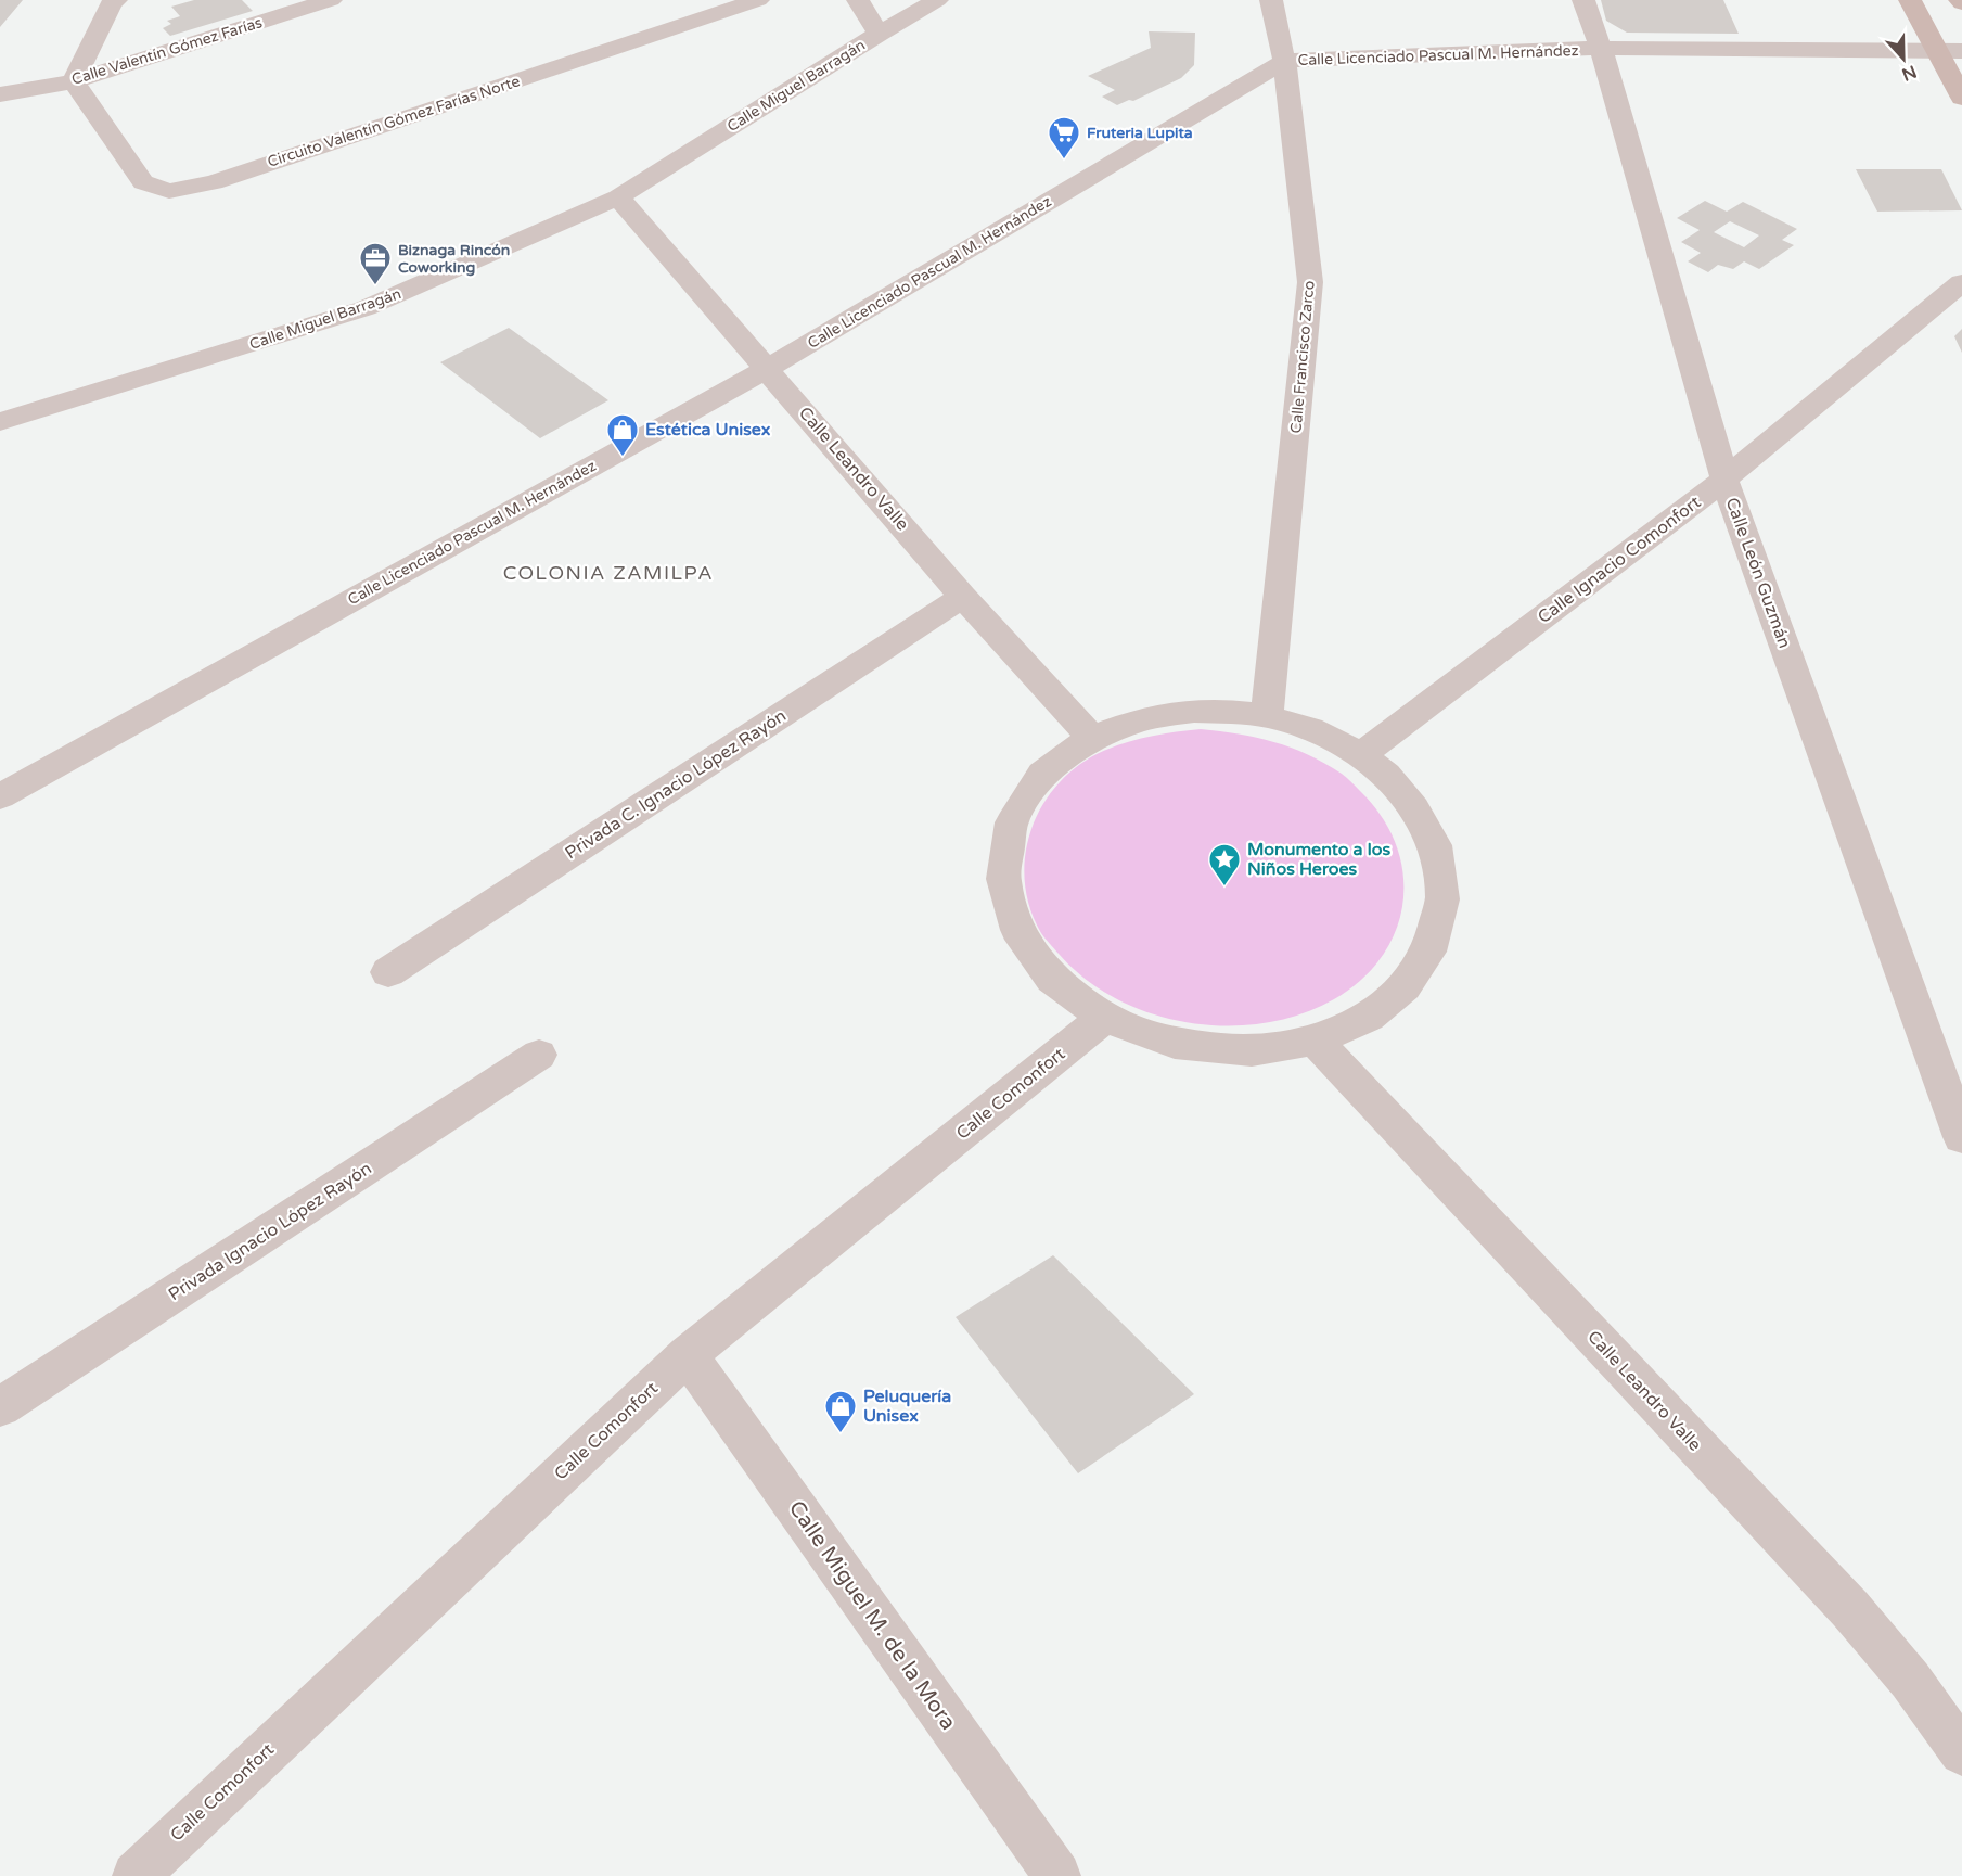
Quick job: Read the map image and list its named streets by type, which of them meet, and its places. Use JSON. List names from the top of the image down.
{
  "streets": {
    "street": [
      "Calle Valentín Gómez Farías",
      "Calle Licenciado Pascual M. Hernández",
      "Calle Miguel Barragán",
      "Circuito Valentín Gómez Farías Norte",
      "Calle Francisco Zarco",
      "Calle Leandro Valle",
      "Calle Ignacio Comonfort",
      "Calle León Guzmán",
      "Privada C. Ignacio López Rayón",
      "Calle Comonfort",
      "Privada Ignacio López Rayón",
      "Calle Miguel M. de la Mora"
    ]
  },
  "crossings": [
    ["Calle Valentín Gómez Farías", "Circuito Valentín Gómez Farías Norte"],
    ["Calle Licenciado Pascual M. Hernández", "Calle Francisco Zarco"],
    ["Calle Licenciado Pascual M. Hernández", "Calle Leandro Valle"],
    ["Calle Licenciado Pascual M. Hernández", "Calle León Guzmán"],
    ["Calle Miguel Barragán", "Calle Leandro Valle"],
    ["Calle Leandro Valle", "Privada C. Ignacio López Rayón"],
    ["Calle Ignacio Comonfort", "Calle León Guzmán"],
    ["Calle Comonfort", "Calle Miguel M. de la Mora"]
  ],
  "districts": ["COLONIA ZAMILPA"],
  "places": {
    "supermarket": ["Fruteria Lupita"],
    "office": ["Biznaga Rincón Coworking"],
    "shop": ["Estética Unisex", "Peluquería Unisex"],
    "place": ["Monumento a los Niños Heroes"]
  },
  "north": "bottom"
}
